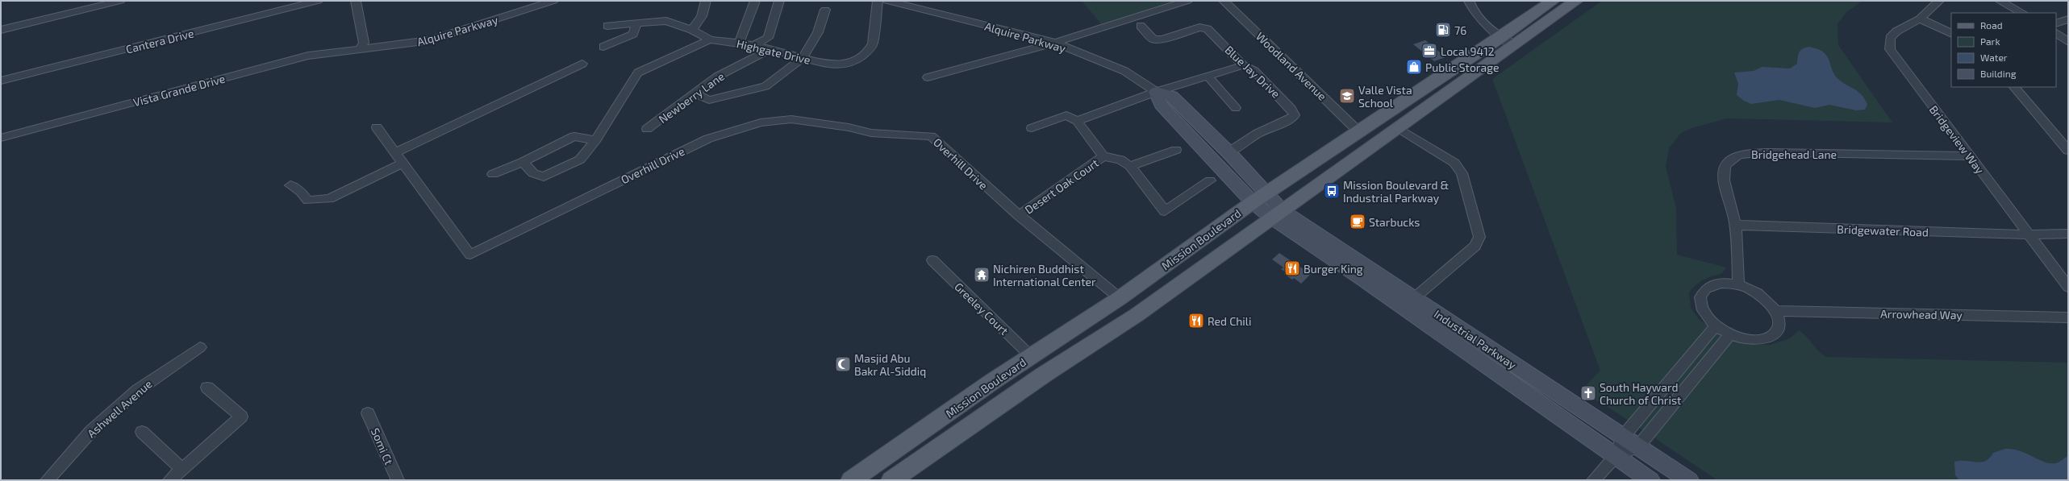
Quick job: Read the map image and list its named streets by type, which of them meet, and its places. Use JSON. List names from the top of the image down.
{
  "streets": {
    "main road": ["Alquire Parkway", "Mission Boulevard", "Industrial Parkway"],
    "street": [
      "Cantera Drive",
      "Highgate Drive",
      "Woodland Avenue",
      "Blue Jay Drive",
      "Vista Grande Drive",
      "Newberry Lane",
      "Bridgeview Way",
      "Bridgehead Lane",
      "Overhill Drive",
      "Desert Oak Court",
      "Bridgewater Road",
      "Greeley Court",
      "Arrowhead Way",
      "Ashwell Avenue",
      "Somi Ct"
    ]
  },
  "crossings": [
    ["Alquire Parkway", "Blue Jay Drive"],
    ["Alquire Parkway", "Vista Grande Drive"],
    ["Alquire Parkway", "Mission Boulevard"],
    ["Alquire Parkway", "Industrial Parkway"],
    ["Highgate Drive", "Newberry Lane"],
    ["Woodland Avenue", "Mission Boulevard"],
    ["Bridgeview Way", "Bridgehead Lane"],
    ["Bridgeview Way", "Bridgewater Road"],
    ["Bridgehead Lane", "Bridgewater Road"],
    ["Bridgehead Lane", "Arrowhead Way"],
    ["Overhill Drive", "Desert Oak Court"],
    ["Overhill Drive", "Mission Boulevard"],
    ["Mission Boulevard", "Greeley Court"],
    ["Mission Boulevard", "Industrial Parkway"]
  ],
  "places": {
    "fuel station": ["76"],
    "office": ["Local 9412"],
    "shop": ["Public Storage"],
    "school or university": ["Valle Vista School"],
    "bus stop": ["Mission Boulevard & Industrial Parkway"],
    "cafe": ["Starbucks"],
    "restaurant": ["Burger King", "Red Chili"],
    "temple": ["Nichiren Buddhist International Center"],
    "mosque": ["Masjid Abu Bakr Al-Siddiq"],
    "church": ["South Hayward Church of Christ"]
  },
  "legend": [
    "Road",
    "Park",
    "Water",
    "Building"
  ]
}
